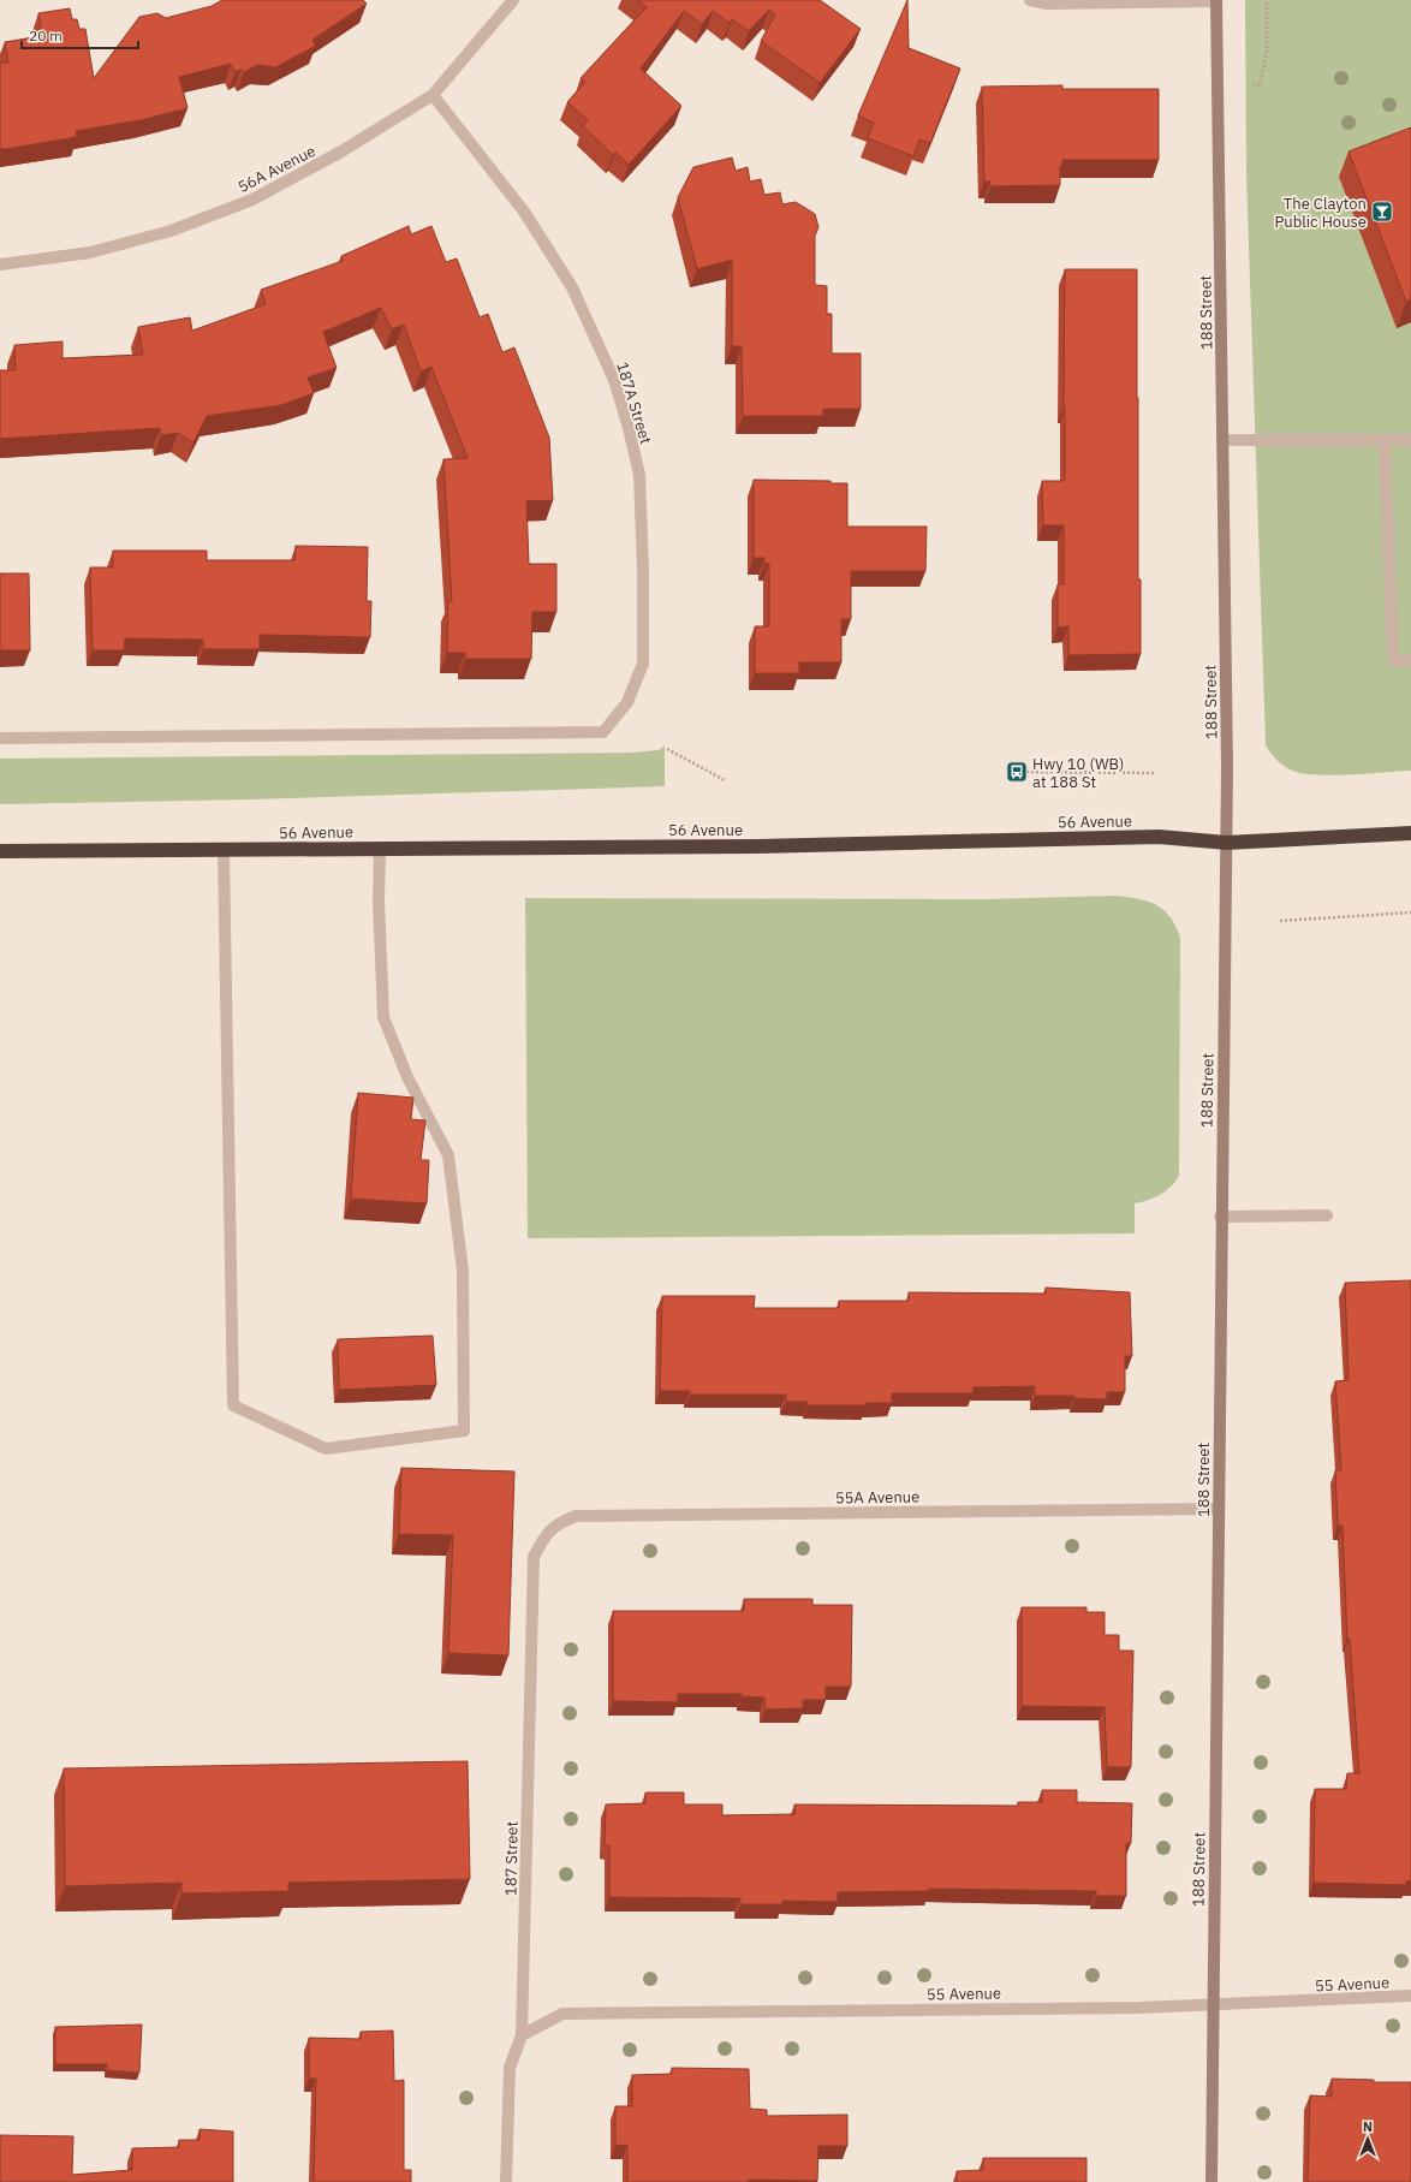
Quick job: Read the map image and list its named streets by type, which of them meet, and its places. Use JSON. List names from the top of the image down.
{
  "streets": {
    "highway": ["56 Avenue"],
    "street": [
      "56A Avenue",
      "188 Street",
      "187A Street",
      "55A Avenue",
      "187 Street",
      "55 Avenue"
    ]
  },
  "crossings": [
    ["56A Avenue", "187A Street"],
    ["188 Street", "56 Avenue"],
    ["188 Street", "55A Avenue"],
    ["188 Street", "55 Avenue"],
    ["55A Avenue", "187 Street"],
    ["187 Street", "55 Avenue"]
  ],
  "places": {
    "bar": ["The Clayton Public House"],
    "bus stop": ["Hwy 10 (WB) at 188 St"]
  },
  "scale_bar": "20 m",
  "north": "top"
}
